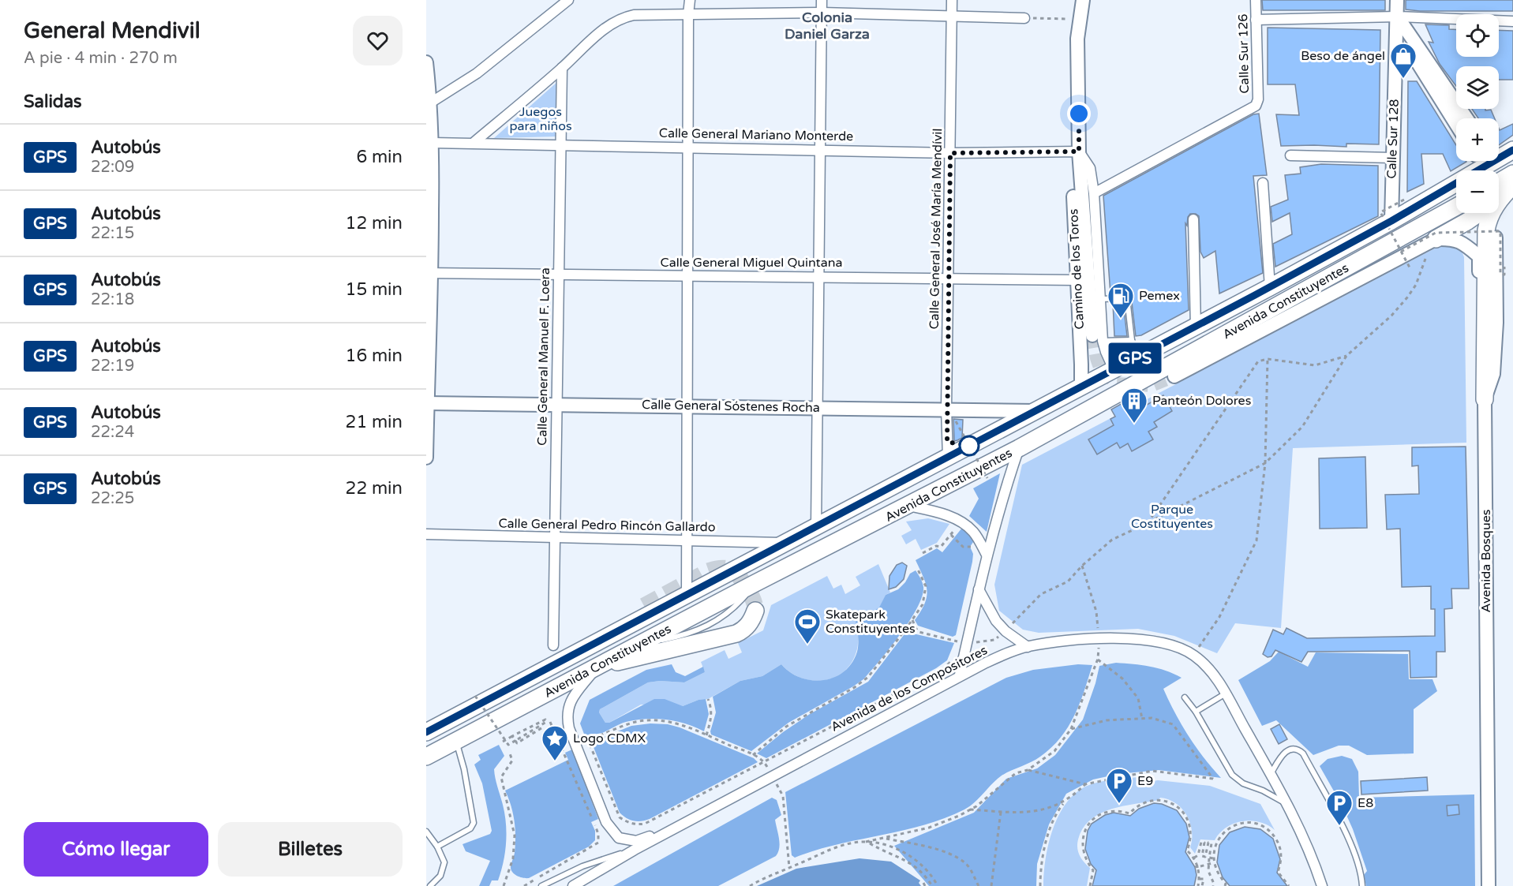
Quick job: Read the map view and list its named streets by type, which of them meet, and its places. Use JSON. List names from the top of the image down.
{
  "streets": {
    "highway": ["Avenida Constituyentes"],
    "street": [
      "Calle Sur 126",
      "Calle General Mariano Monterde",
      "Calle Sur 128",
      "Calle General José María Mendívil",
      "Calle General Miguel Quintana",
      "Camino de los Toros",
      "Calle General Manuel F. Loera",
      "Calle General Sóstenes Rocha",
      "Calle General Pedro Rincón Gallardo",
      "Avenida Bosques",
      "Avenida de los Compositores"
    ]
  },
  "crossings": [
    ["Calle General Mariano Monterde", "Calle General José María Mendívil"],
    ["Calle General Mariano Monterde", "Camino de los Toros"],
    ["Calle General Mariano Monterde", "Calle General Manuel F. Loera"],
    ["Calle Sur 128", "Avenida Constituyentes"],
    ["Calle General José María Mendívil", "Calle General Miguel Quintana"],
    ["Calle General José María Mendívil", "Avenida Constituyentes"],
    ["Calle General José María Mendívil", "Calle General Sóstenes Rocha"],
    ["Calle General Miguel Quintana", "Camino de los Toros"],
    ["Calle General Miguel Quintana", "Calle General Manuel F. Loera"],
    ["Camino de los Toros", "Avenida Constituyentes"],
    ["Avenida Constituyentes", "Calle General Sóstenes Rocha"],
    ["Avenida Constituyentes", "Calle General Pedro Rincón Gallardo"],
    ["Calle General Manuel F. Loera", "Calle General Sóstenes Rocha"],
    ["Calle General Manuel F. Loera", "Calle General Pedro Rincón Gallardo"]
  ],
  "districts": ["Colonia Daniel Garza"],
  "parks": ["Juegos para niños", "Parque Costituyentes"],
  "places": {
    "shop": ["Beso de ángel"],
    "fuel station": ["Pemex"],
    "building": ["Panteón Dolores"],
    "sports": ["Skatepark Constituyentes"],
    "place": ["Logo CDMX"],
    "parking": ["E9", "E8"]
  },
  "lines": ["bus line GPS"],
  "page": {
    "heading": [
      ["General Mendivil", "A pie · 4 min · 270 m"],
      "Salidas"
    ],
    "on_map": "GPS",
    "map_buttons": ["+", "−"],
    "list": [
      {
        "mark": "GPS",
        "name": "Autobús",
        "note": "22:09",
        "value": "6 min"
      },
      {
        "mark": "GPS",
        "name": "Autobús",
        "note": "22:15",
        "value": "12 min"
      },
      {
        "mark": "GPS",
        "name": "Autobús",
        "note": "22:18",
        "value": "15 min"
      },
      {
        "mark": "GPS",
        "name": "Autobús",
        "note": "22:19",
        "value": "16 min"
      },
      {
        "mark": "GPS",
        "name": "Autobús",
        "note": "22:24",
        "value": "21 min"
      },
      {
        "mark": "GPS",
        "name": "Autobús",
        "note": "22:25",
        "value": "22 min"
      }
    ],
    "buttons": ["Cómo llegar", "Billetes"]
  }
}
